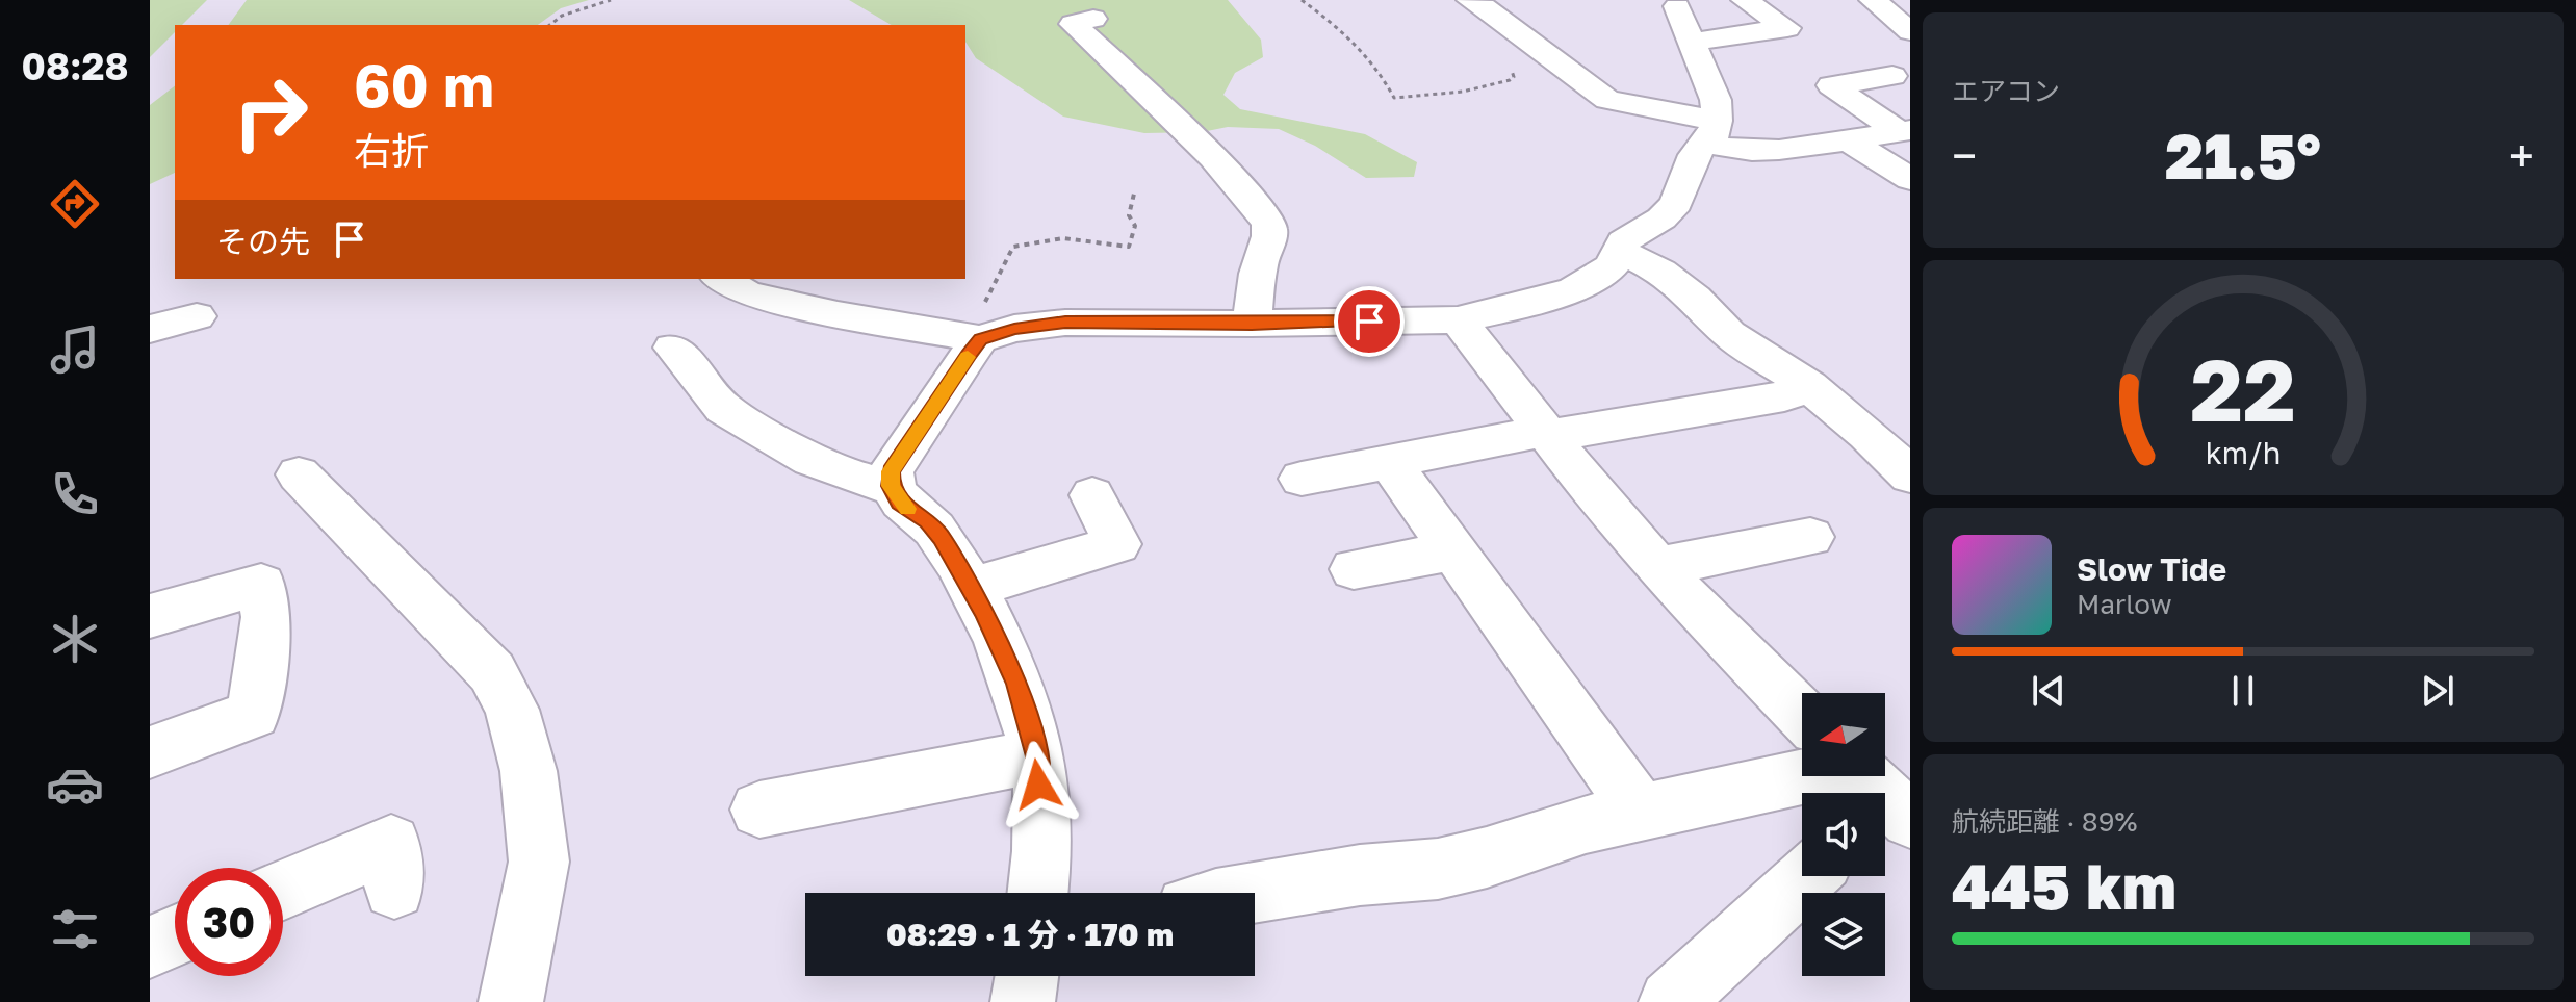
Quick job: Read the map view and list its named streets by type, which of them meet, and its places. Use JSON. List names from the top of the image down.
{
  "north": "left",
  "page": {
    "tabs": "08:28",
    "tile": [
      "エアコン",
      ["航続距離 · 89%", "445 km"]
    ],
    "turn": ["60 m", "右折"],
    "heat": ["−", "21.5°", "+"],
    "then": "その先",
    "song": ["Slow Tide", "Marlow"],
    "limit": "30",
    "trip": "08:29 · 1 分 · 170 m",
    "gauge": ["22", "km/h"]
  }
}
